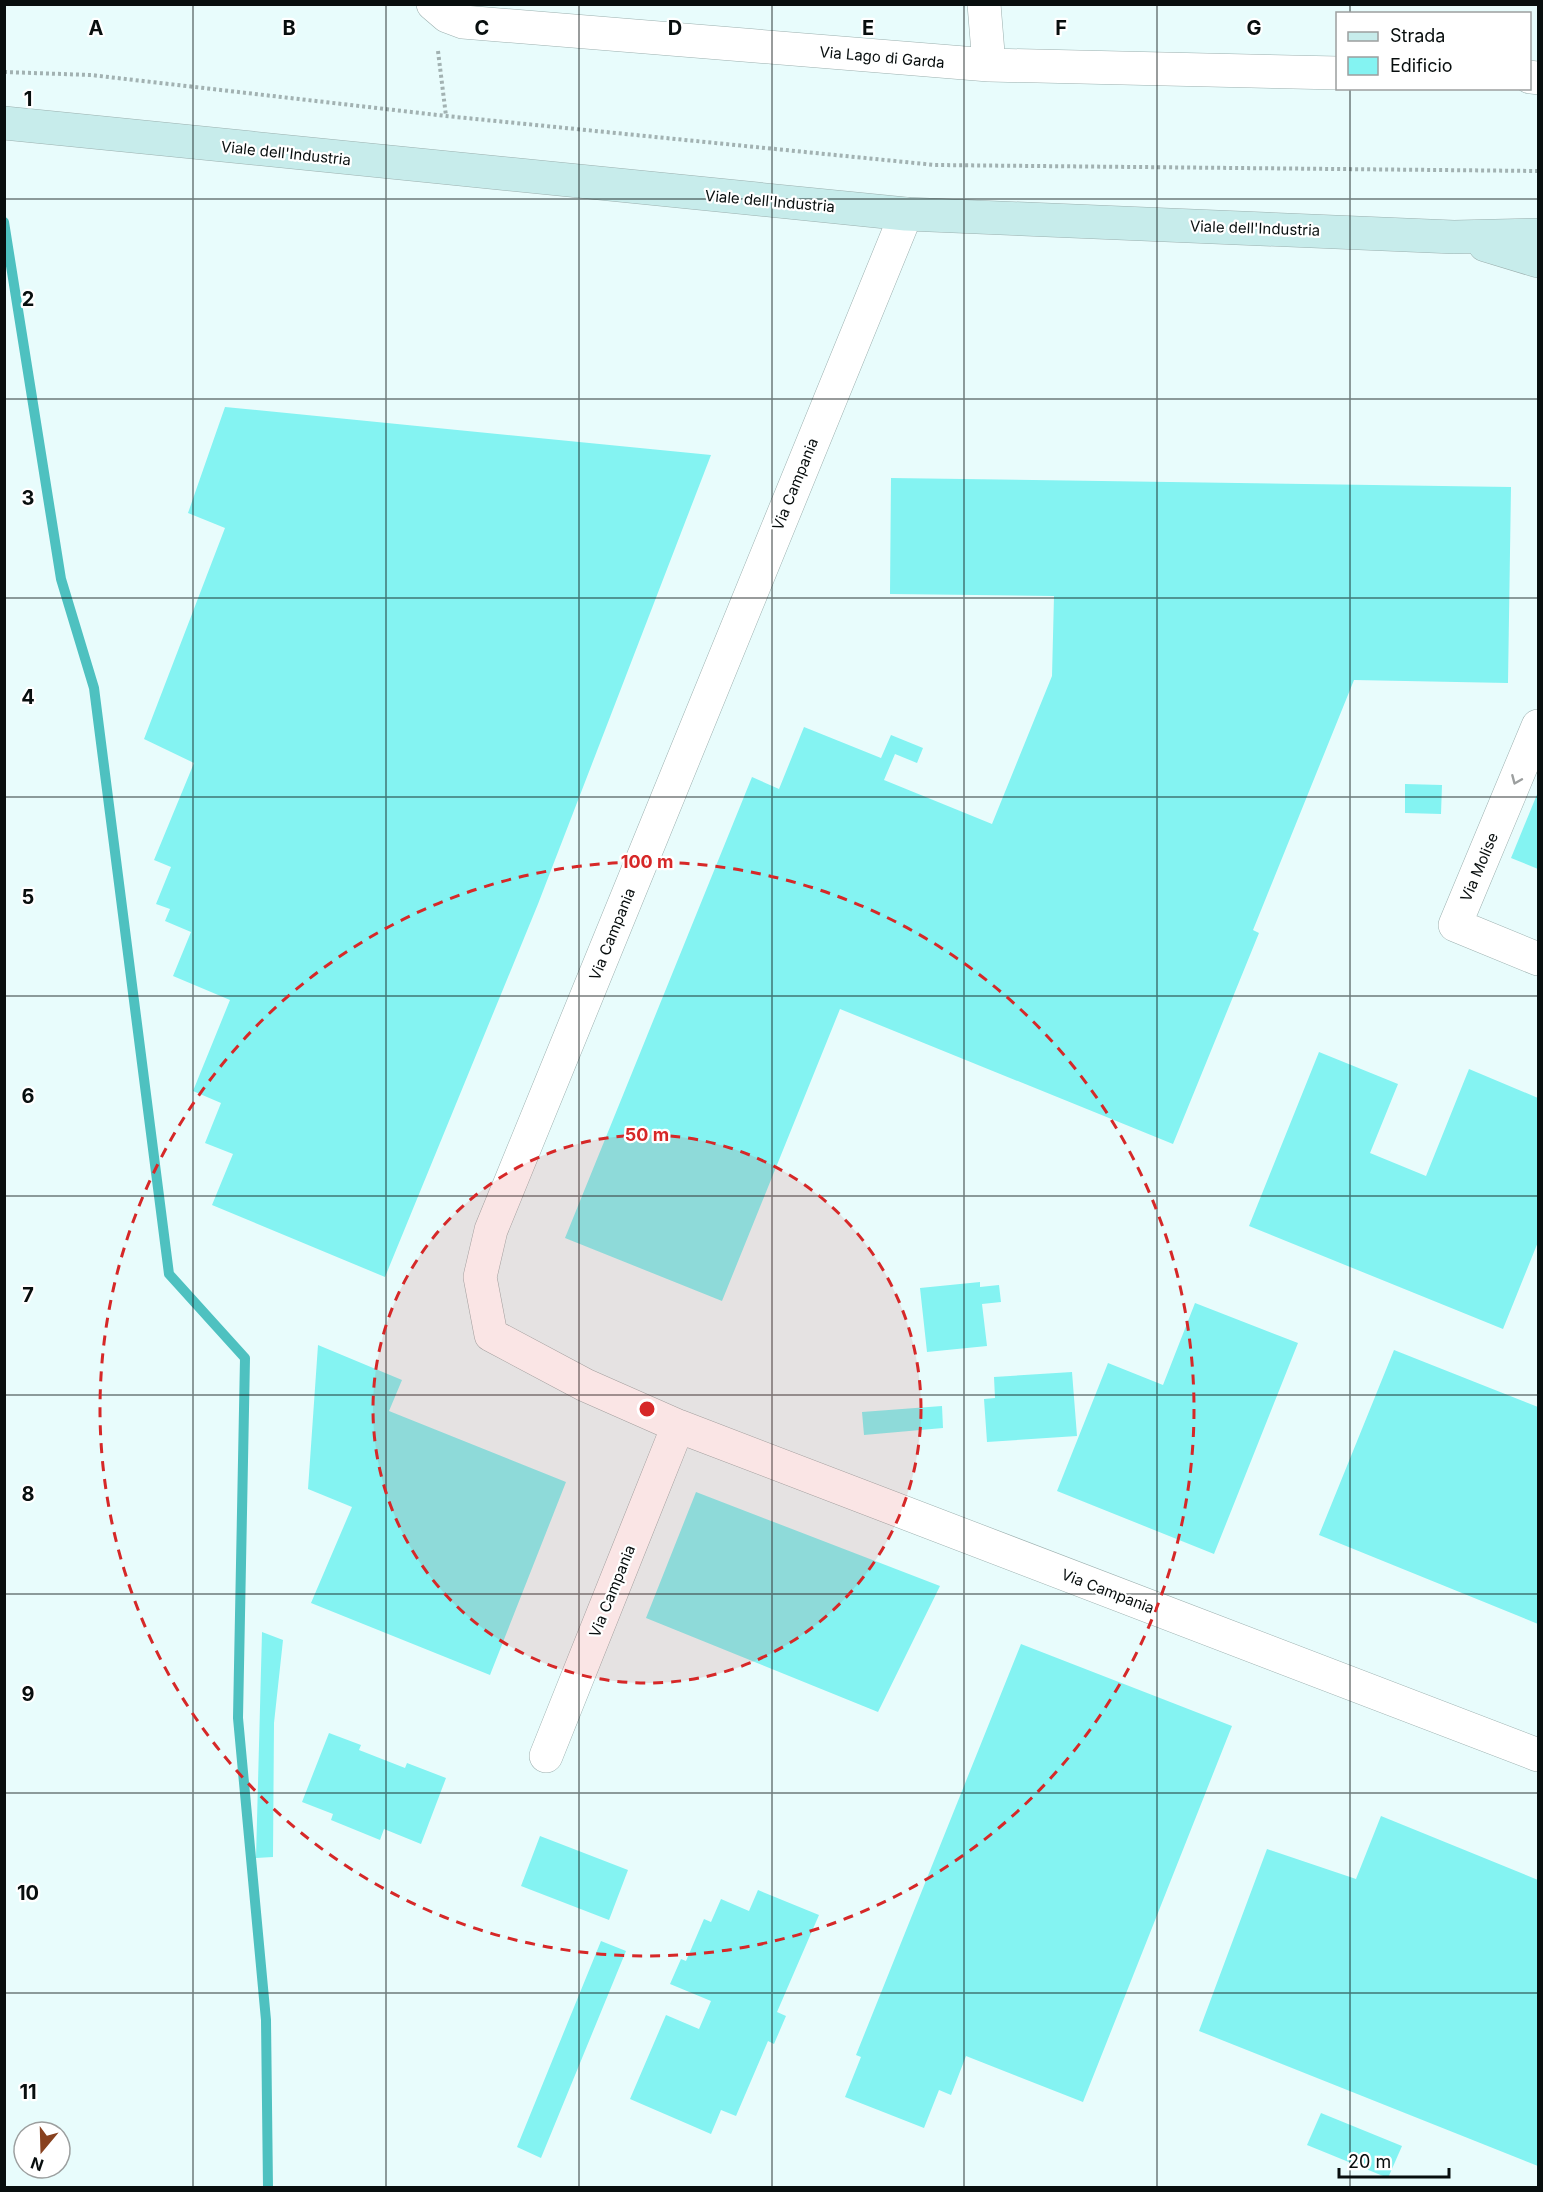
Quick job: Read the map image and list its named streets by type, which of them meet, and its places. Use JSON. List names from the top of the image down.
{
  "streets": {
    "main road": ["Viale dell'Industria"],
    "street": ["Via Lago di Garda", "Via Campania", "Via Molise"]
  },
  "crossings": [
    ["Viale dell'Industria", "Via Campania"]
  ],
  "legend": ["Strada", "Edificio"],
  "scale_bar": "20 m",
  "north": "bottom",
  "grid": {
    "columns": [
      "A",
      "B",
      "C",
      "D",
      "E",
      "F",
      "G"
    ],
    "rows": [
      "1",
      "2",
      "3",
      "4",
      "5",
      "6",
      "7",
      "8",
      "9",
      "10",
      "11"
    ]
  },
  "rings": ["100 m", "50 m"]
}
